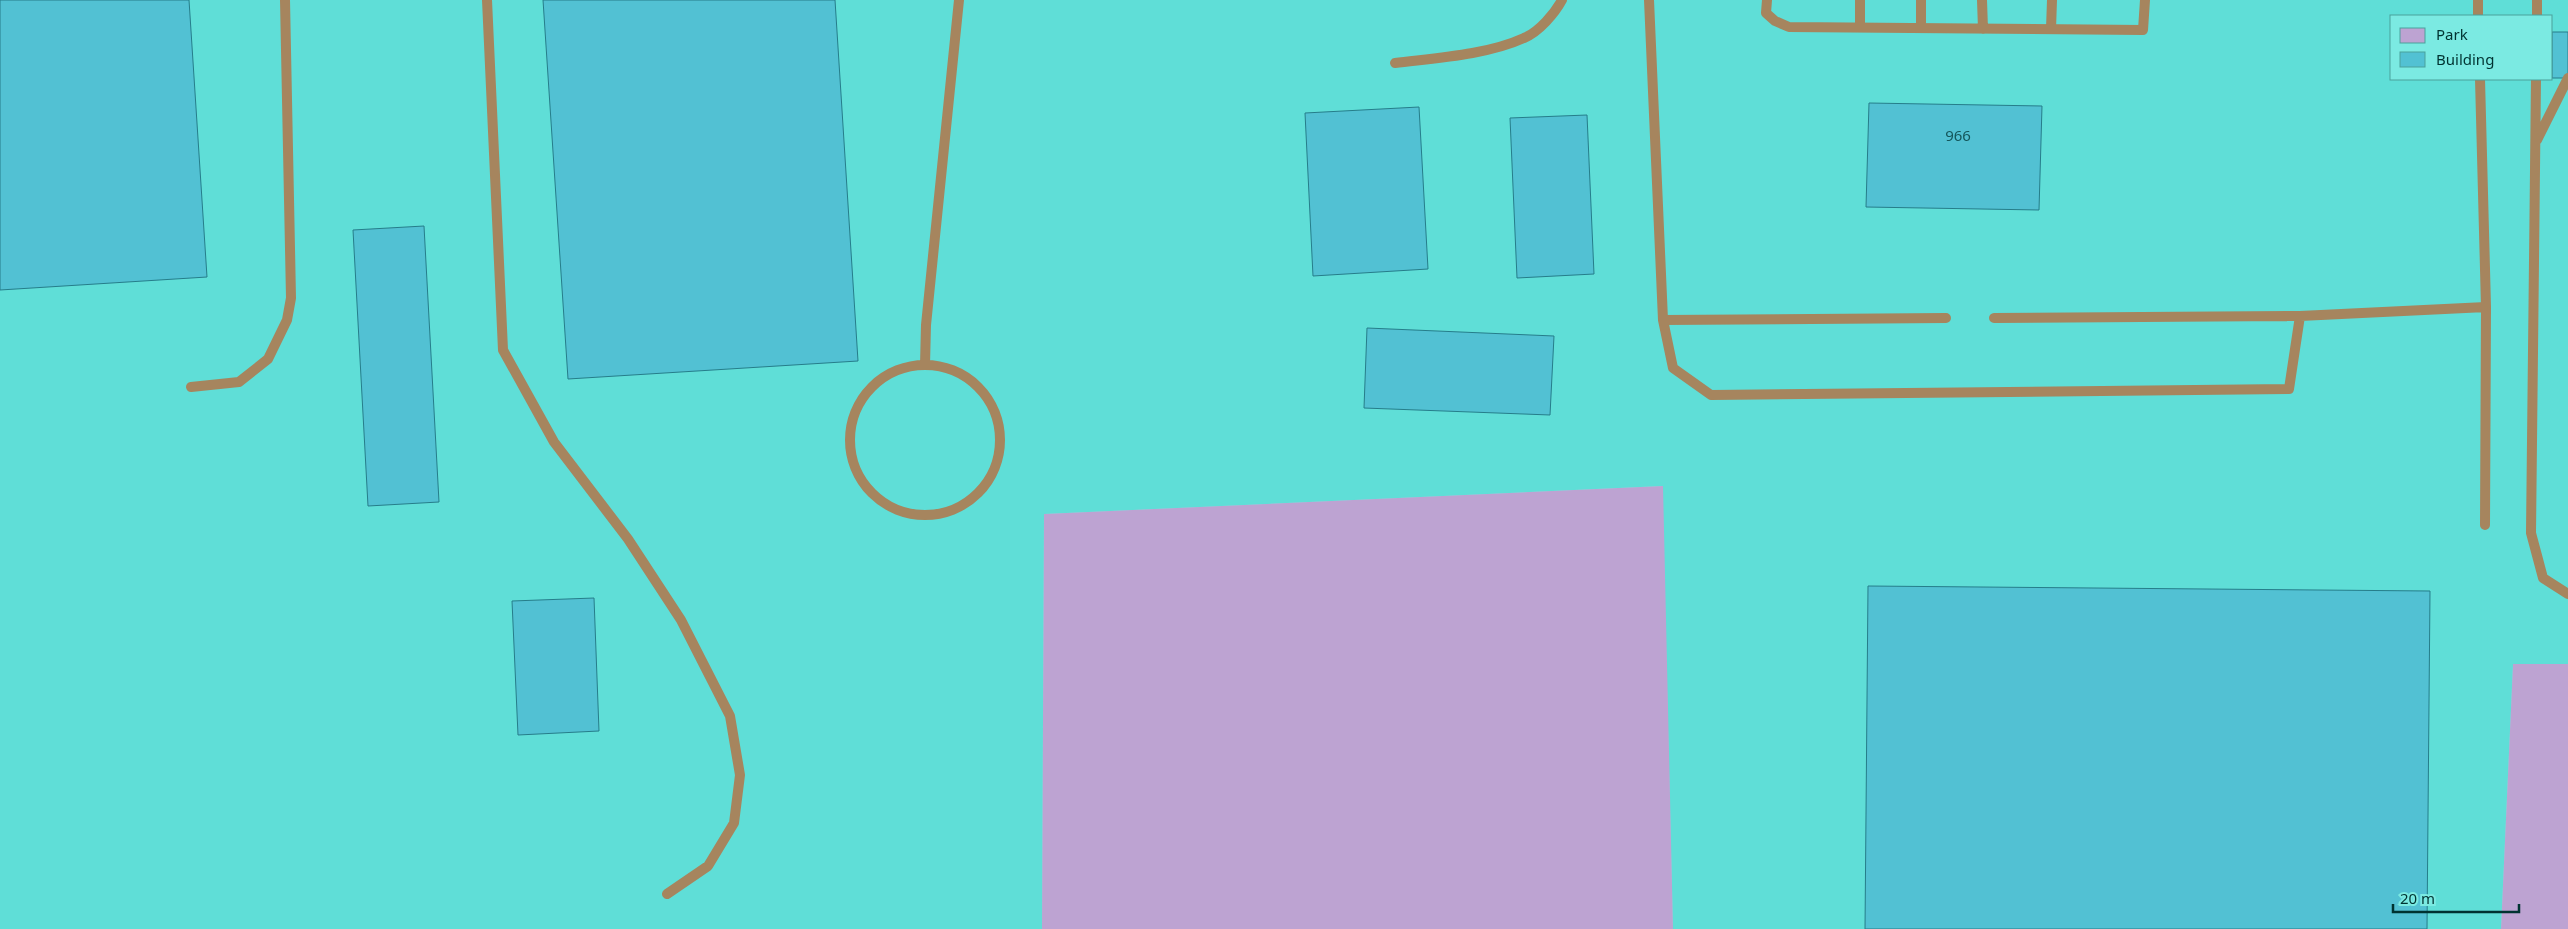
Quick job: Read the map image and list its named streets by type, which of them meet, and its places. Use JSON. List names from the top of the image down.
{
  "house_numbers": ["966"],
  "legend": ["Park", "Building"],
  "scale_bar": "20 m"
}
